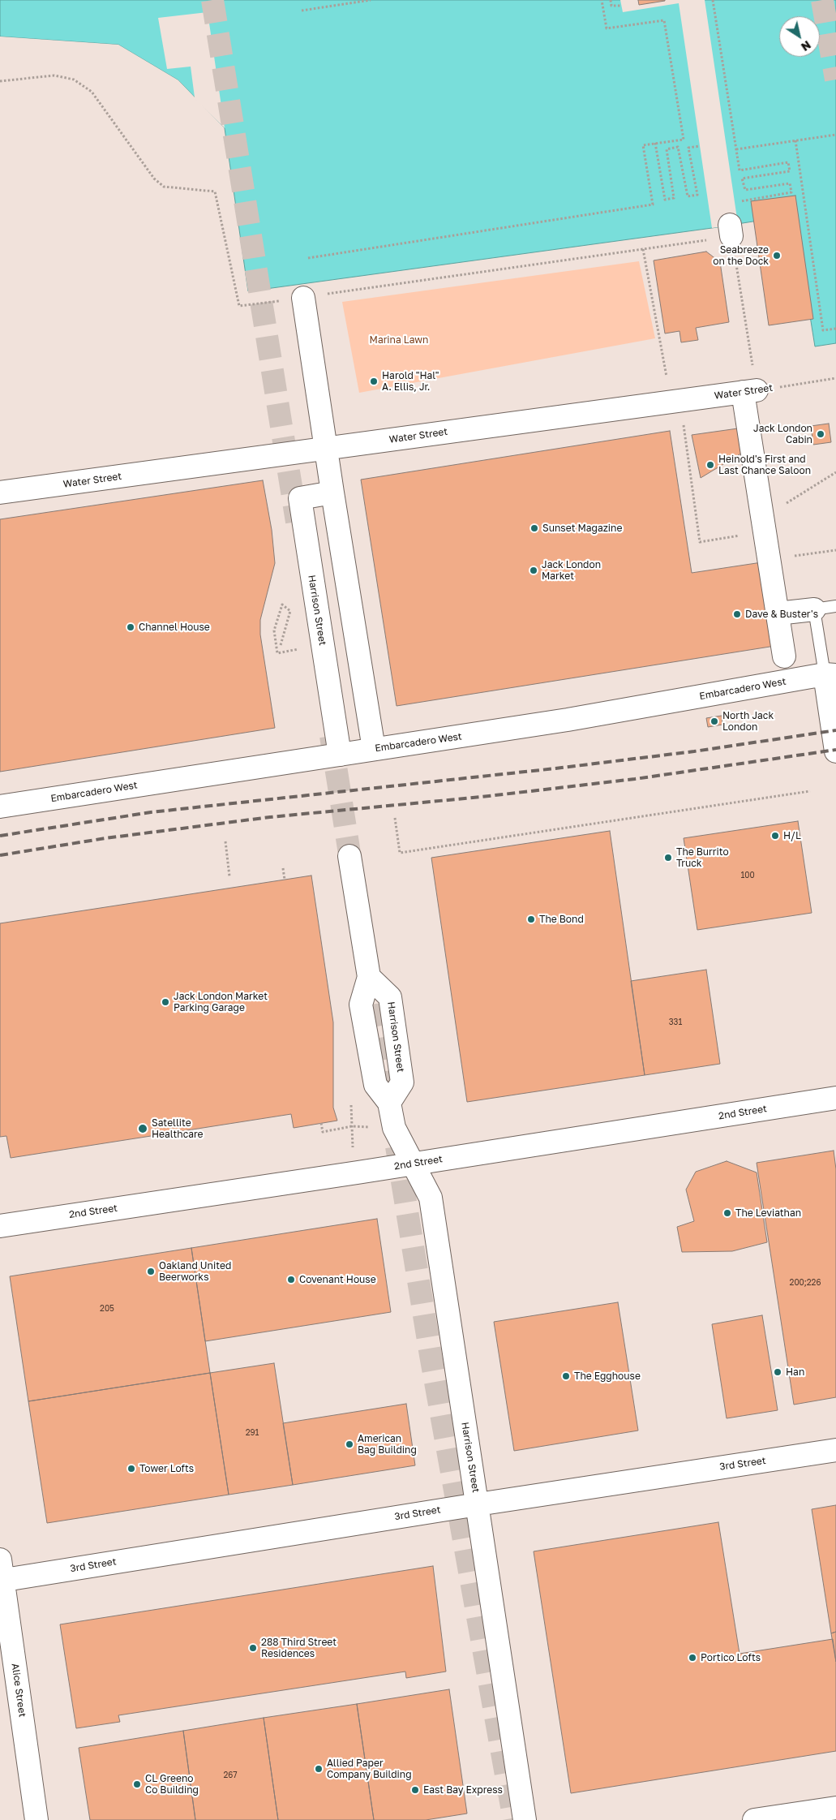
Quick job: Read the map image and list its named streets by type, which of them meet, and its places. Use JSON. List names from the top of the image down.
{
  "streets": {
    "street": [
      "Water Street",
      "Harrison Street",
      "Embarcadero West",
      "2nd Street",
      "3rd Street",
      "Alice Street"
    ]
  },
  "crossings": [
    ["Harrison Street", "Embarcadero West"],
    ["Harrison Street", "2nd Street"],
    ["Harrison Street", "3rd Street"],
    ["3rd Street", "Alice Street"]
  ],
  "parks": ["Marina Lawn"],
  "places": [
    "Seabreeze on the Dock",
    "Harold \"Hal\" A. Ellis, Jr.",
    "Jack London Cabin",
    "Heinold's First and Last Chance Saloon",
    "Sunset Magazine",
    "Jack London Market",
    "Dave & Buster's",
    "Channel House",
    "North Jack London",
    "H/L",
    "The Burrito Truck",
    "The Bond",
    "Jack London Market Parking Garage",
    "Satellite Healthcare",
    "The Leviathan",
    "Oakland United Beerworks",
    "Covenant House",
    "Han",
    "The Egghouse",
    "American Bag Building",
    "Tower Lofts",
    "288 Third Street Residences",
    "Portico Lofts",
    "Allied Paper Company Building",
    "CL Greeno Co Building",
    "East Bay Express"
  ],
  "house_numbers": [
    "100",
    "331",
    "200;226",
    "205",
    "291",
    "267"
  ],
  "north": "bottom right"
}
